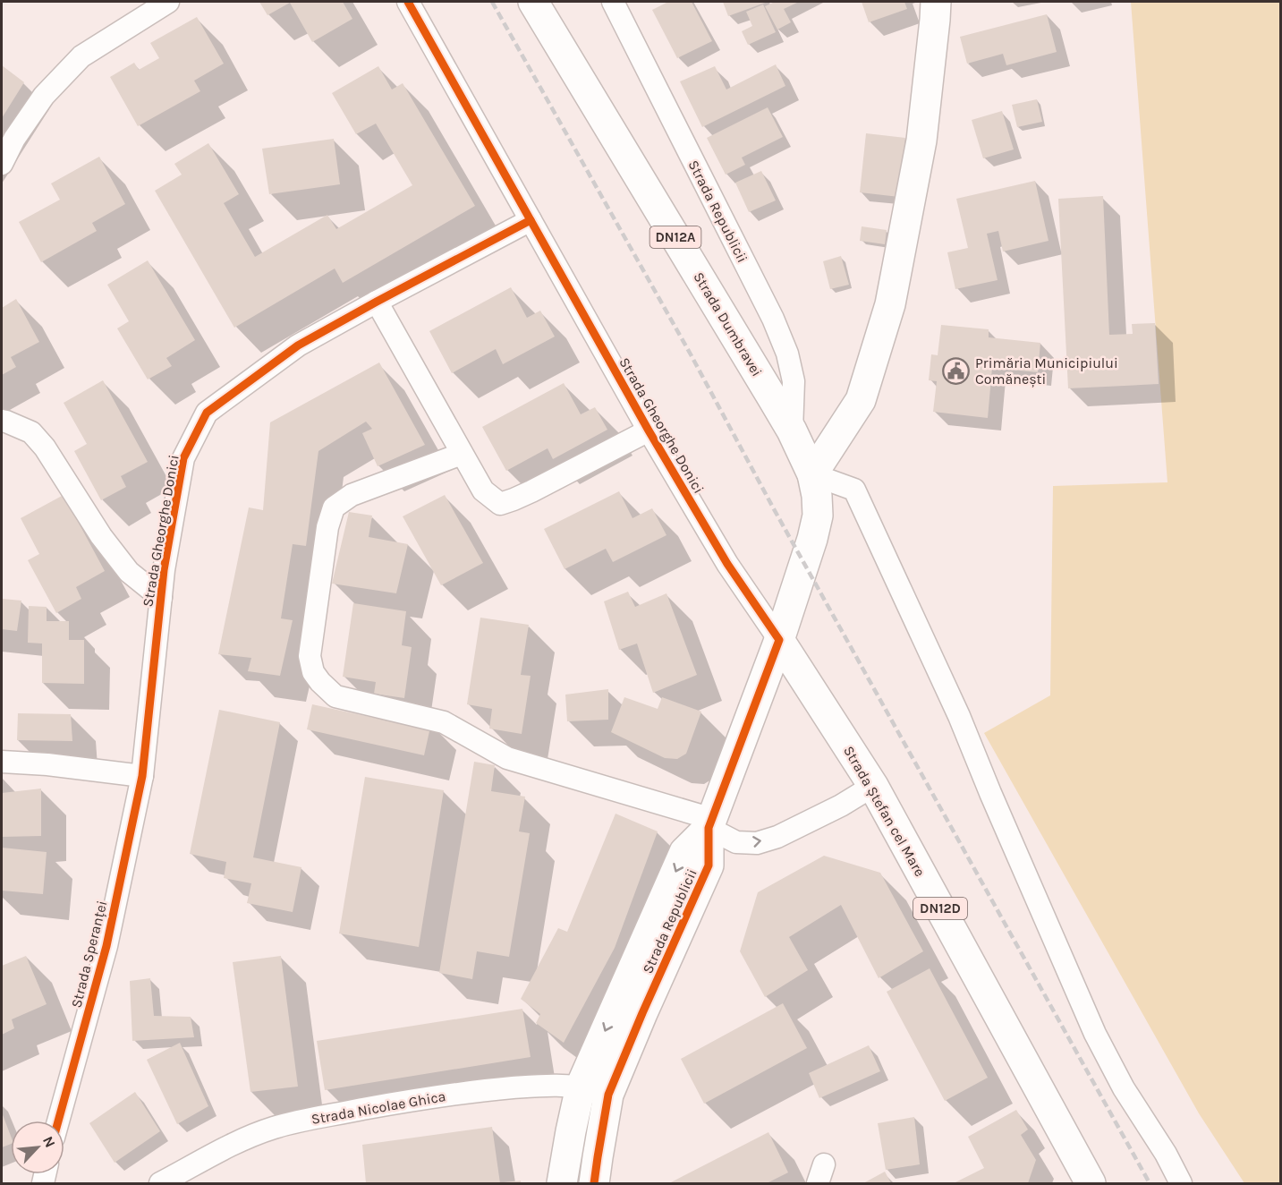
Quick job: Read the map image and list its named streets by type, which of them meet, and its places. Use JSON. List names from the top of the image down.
{
  "streets": {
    "main road": [
      "Strada Republicii",
      "DN12A",
      "Strada Dumbravei",
      "Strada Ștefan cel Mare",
      "DN12D"
    ],
    "street": ["Strada Gheorghe Donici", "Strada Speranței", "Strada Nicolae Ghica"]
  },
  "crossings": [
    ["Strada Republicii", "Strada Dumbravei"],
    ["Strada Republicii", "Strada Gheorghe Donici"],
    ["Strada Republicii", "Strada Ștefan cel Mare"],
    ["Strada Republicii", "Strada Nicolae Ghica"],
    ["Strada Dumbravei", "Strada Gheorghe Donici"],
    ["Strada Dumbravei", "Strada Ștefan cel Mare"],
    ["Strada Gheorghe Donici", "Strada Ștefan cel Mare"],
    ["Strada Gheorghe Donici", "Strada Speranței"]
  ],
  "places": {
    "public building": ["Primăria Municipiului Comănești"]
  },
  "north": "top right"
}
